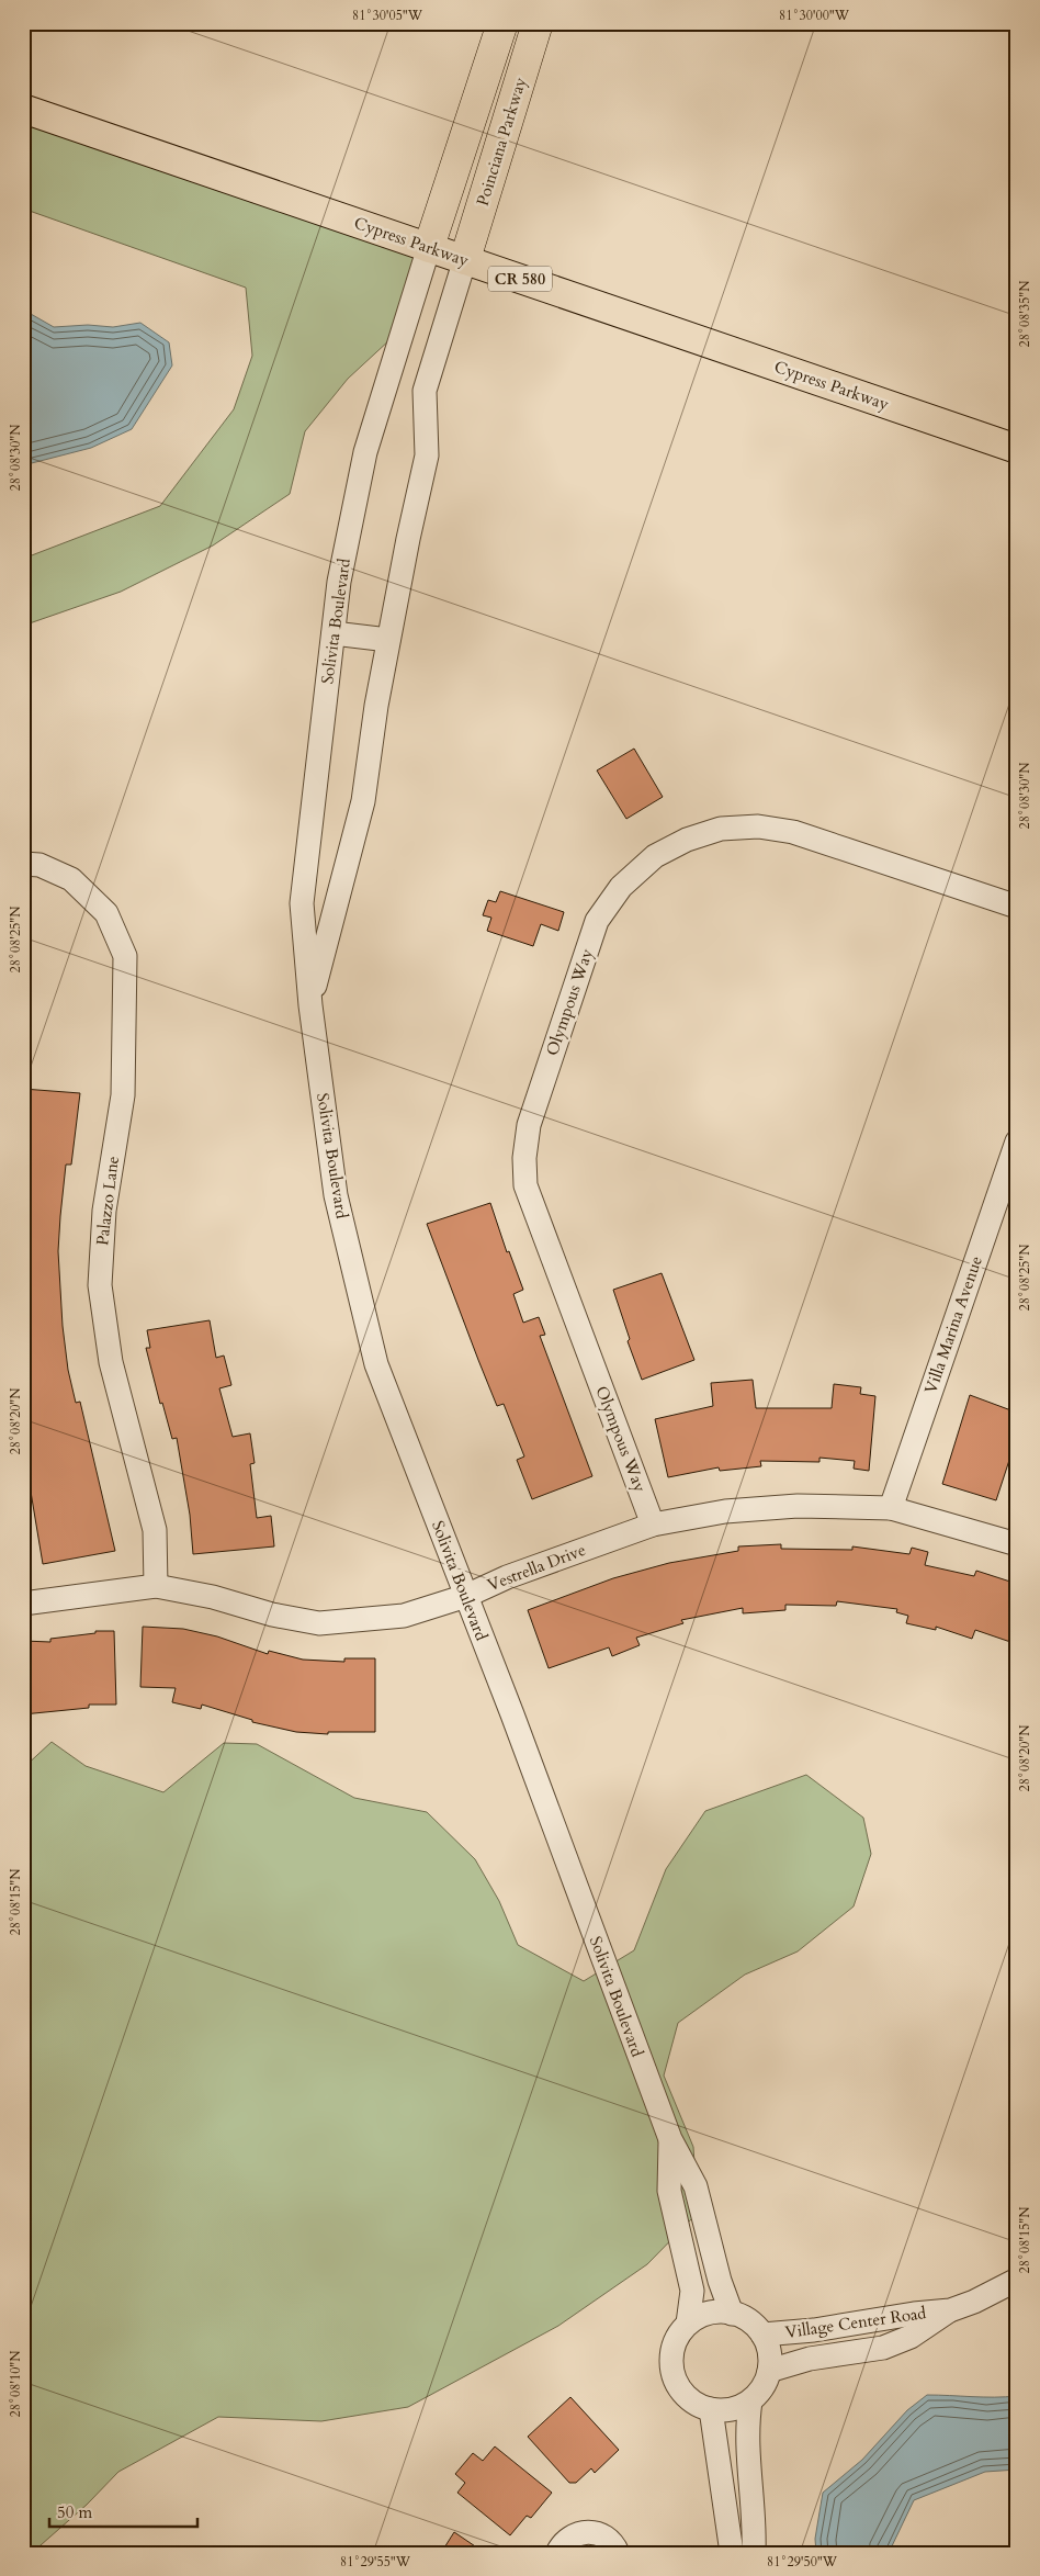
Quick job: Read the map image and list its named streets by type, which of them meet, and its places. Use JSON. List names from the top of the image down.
{
  "streets": {
    "highway": ["Poinciana Parkway"],
    "main road": ["Cypress Parkway", "CR 580"],
    "street": [
      "Solivita Boulevard",
      "Olympous Way",
      "Palazzo Lane",
      "Villa Marina Avenue",
      "Vestrella Drive",
      "Village Center Road"
    ]
  },
  "crossings": [
    ["Poinciana Parkway", "Cypress Parkway"],
    ["Poinciana Parkway", "Solivita Boulevard"],
    ["Cypress Parkway", "Solivita Boulevard"],
    ["Solivita Boulevard", "Vestrella Drive"],
    ["Solivita Boulevard", "Village Center Road"],
    ["Olympous Way", "Vestrella Drive"],
    ["Palazzo Lane", "Vestrella Drive"],
    ["Villa Marina Avenue", "Vestrella Drive"]
  ],
  "scale_bar": "50 m",
  "coordinates": [
    "81°30'05\"W",
    "81°30'00\"W",
    "28°08'35\"N",
    "28°08'30\"N",
    "28°08'25\"N",
    "28°08'20\"N",
    "28°08'15\"N",
    "28°08'10\"N",
    "81°29'55\"W",
    "81°29'50\"W"
  ]
}
